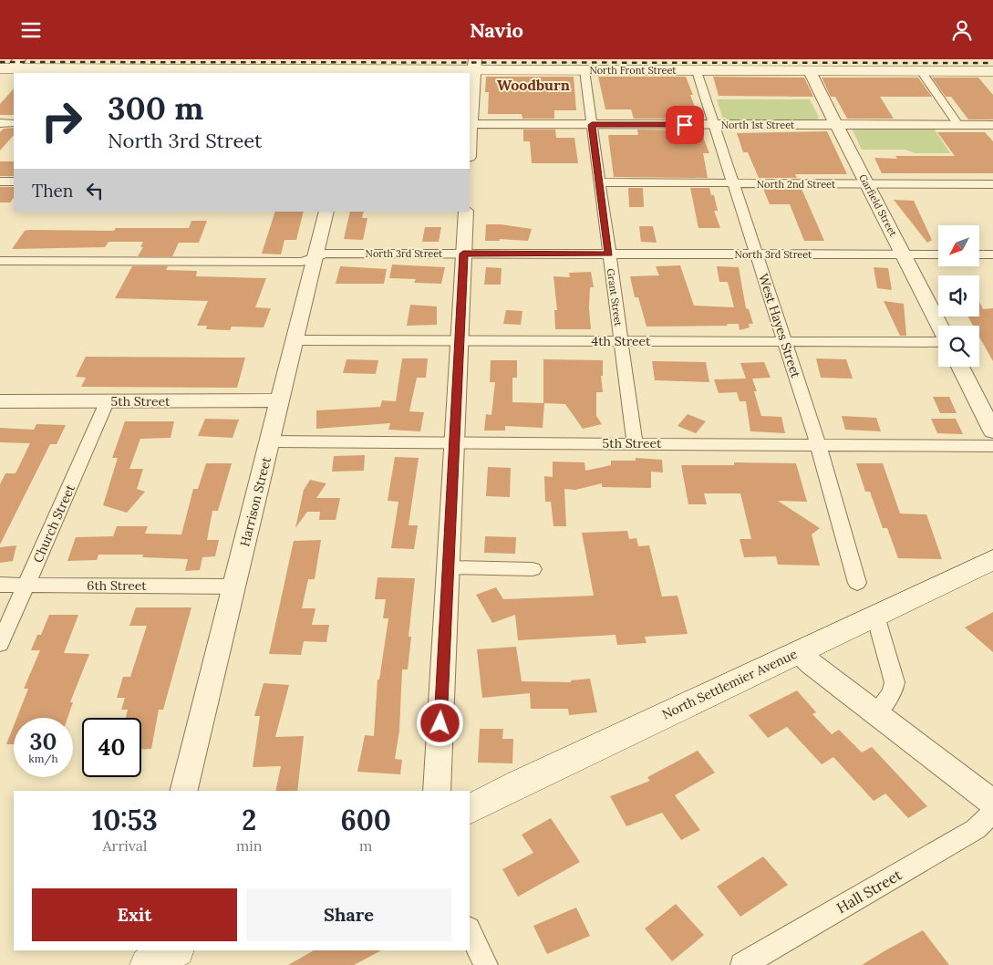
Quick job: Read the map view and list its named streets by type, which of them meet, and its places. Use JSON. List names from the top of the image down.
{
  "streets": {
    "main road": ["North Front Street", "North Settlemier Avenue"],
    "street": [
      "North 1st Street",
      "North 2nd Street",
      "Garfield Street",
      "North 3rd Street",
      "Grant Street",
      "West Hayes Street",
      "4th Street",
      "5th Street",
      "Harrison Street",
      "Church Street",
      "6th Street",
      "Hall Street"
    ]
  },
  "crossings": [
    ["North Front Street", "Garfield Street"],
    ["North Front Street", "Grant Street"],
    ["North Front Street", "West Hayes Street"],
    ["North 1st Street", "Garfield Street"],
    ["North 1st Street", "Grant Street"],
    ["North 1st Street", "West Hayes Street"],
    ["North 2nd Street", "Garfield Street"],
    ["North 2nd Street", "Grant Street"],
    ["North 2nd Street", "West Hayes Street"],
    ["Garfield Street", "North 3rd Street"],
    ["North 3rd Street", "Grant Street"],
    ["North 3rd Street", "West Hayes Street"],
    ["North 3rd Street", "Harrison Street"],
    ["Grant Street", "4th Street"],
    ["Grant Street", "5th Street"],
    ["West Hayes Street", "4th Street"],
    ["West Hayes Street", "5th Street"],
    ["4th Street", "Harrison Street"],
    ["5th Street", "Harrison Street"],
    ["5th Street", "Church Street"],
    ["Harrison Street", "6th Street"],
    ["Church Street", "6th Street"]
  ],
  "districts": ["Woodburn"],
  "north": "bottom left",
  "page": {
    "header": "Navio",
    "turn": ["300 m", "North 3rd Street"],
    "then": "Then",
    "speed": "30 km/h",
    "limit": "40",
    "eta": [
      "10:53",
      "Arrival",
      "2",
      "min",
      "600",
      "m"
    ],
    "buttons": ["Exit", "Share"]
  }
}
